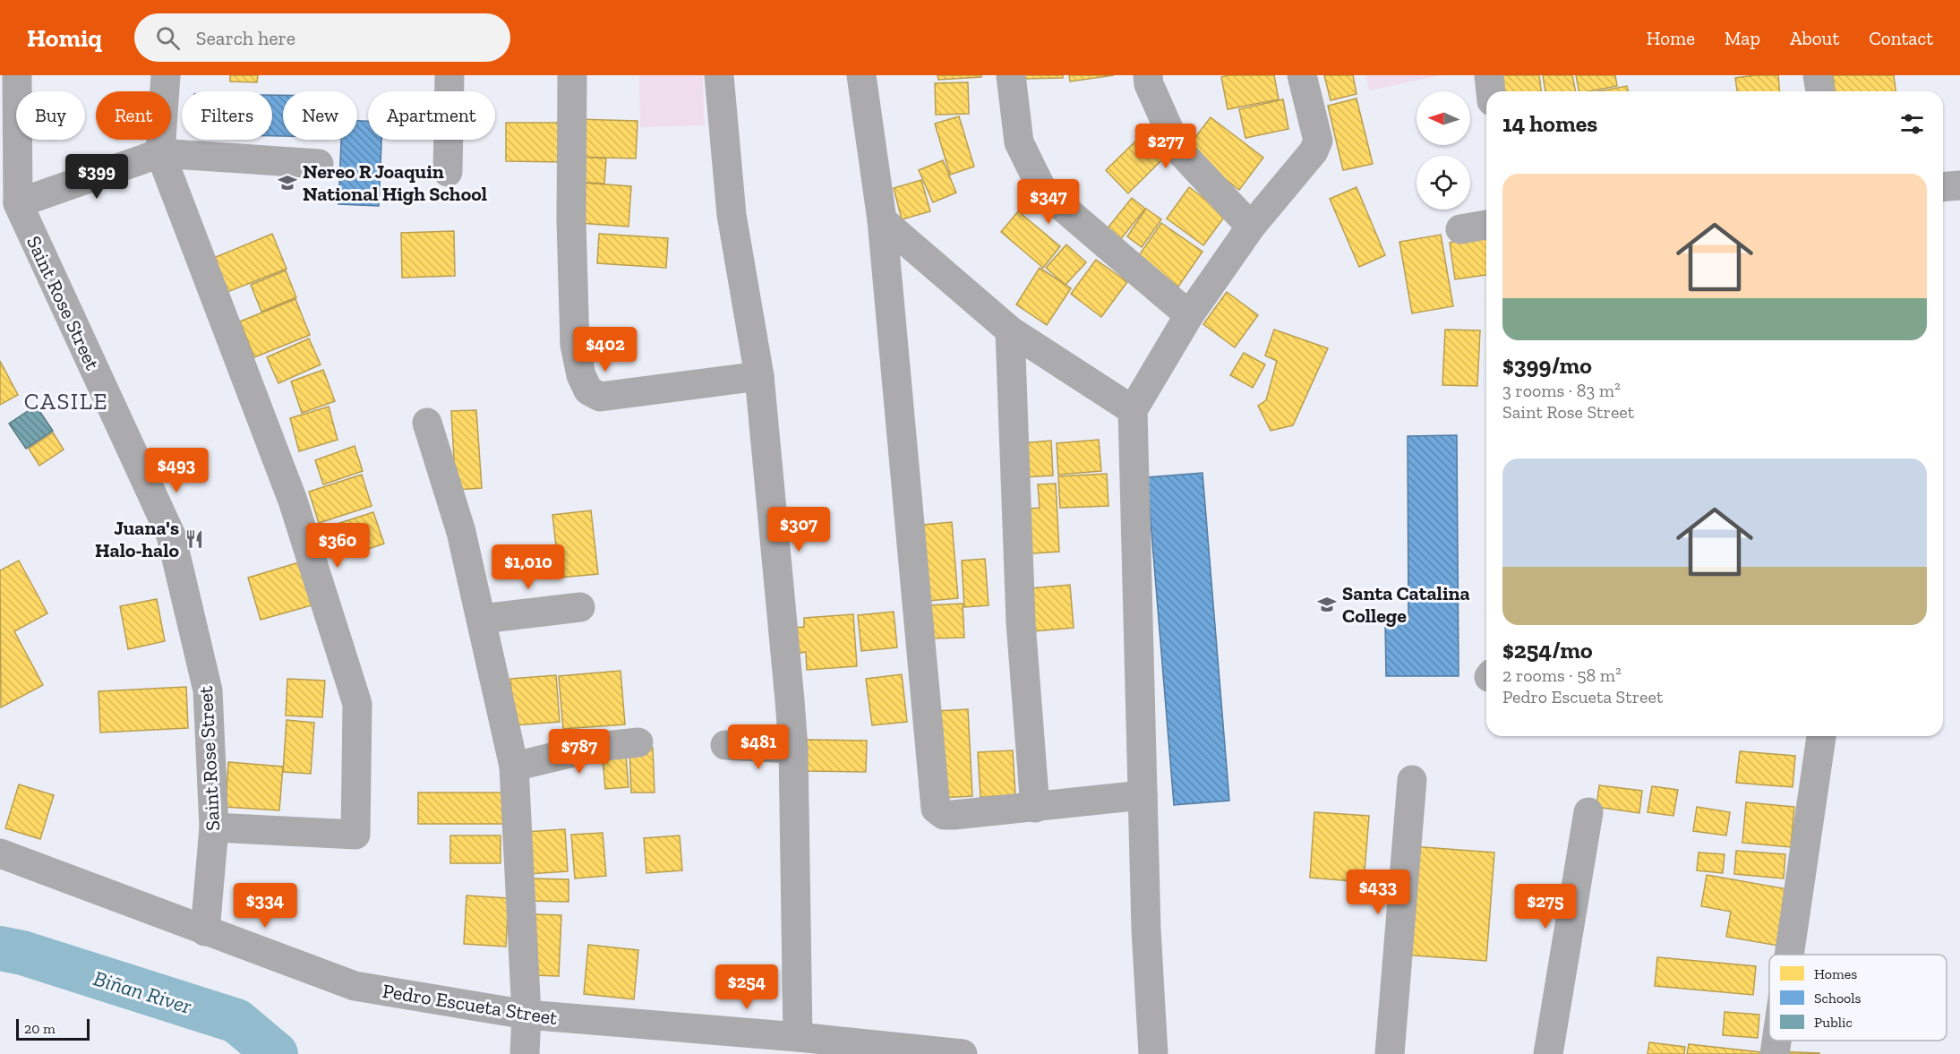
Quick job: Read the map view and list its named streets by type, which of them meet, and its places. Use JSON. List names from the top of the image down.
{
  "streets": {
    "street": ["Saint Rose Street", "Pedro Escueta Street"]
  },
  "crossings": [
    ["Saint Rose Street", "Pedro Escueta Street"]
  ],
  "districts": ["CASILE"],
  "water": ["Biñan River"],
  "places": {
    "school or university": ["Nereo R Joaquin National High School", "Santa Catalina College"],
    "restaurant": ["Juana's Halo-halo"]
  },
  "legend": ["Homes", "Schools", "Public"],
  "scale_bar": "20 m",
  "north": "left",
  "page": {
    "header": "Homiq",
    "search": "Search here",
    "nav": [
      "Home",
      "Map",
      "About",
      "Contact"
    ],
    "chip": [
      "Buy",
      "Rent",
      "Filters",
      "New",
      "Apartment"
    ],
    "heading": "14 homes",
    "price": [
      "$277",
      "$399",
      "$347",
      "$402",
      "$493",
      "$307",
      "$360",
      "$1,010",
      "$481",
      "$787",
      "$433",
      "$334",
      "$275",
      "$254"
    ],
    "list": [
      {
        "name": "$399/mo",
        "note": "3 rooms · 83 m² · Saint Rose Street"
      },
      {
        "name": "$254/mo",
        "note": "2 rooms · 58 m² · Pedro Escueta Street"
      }
    ],
    "scale": "20 m"
  }
}
